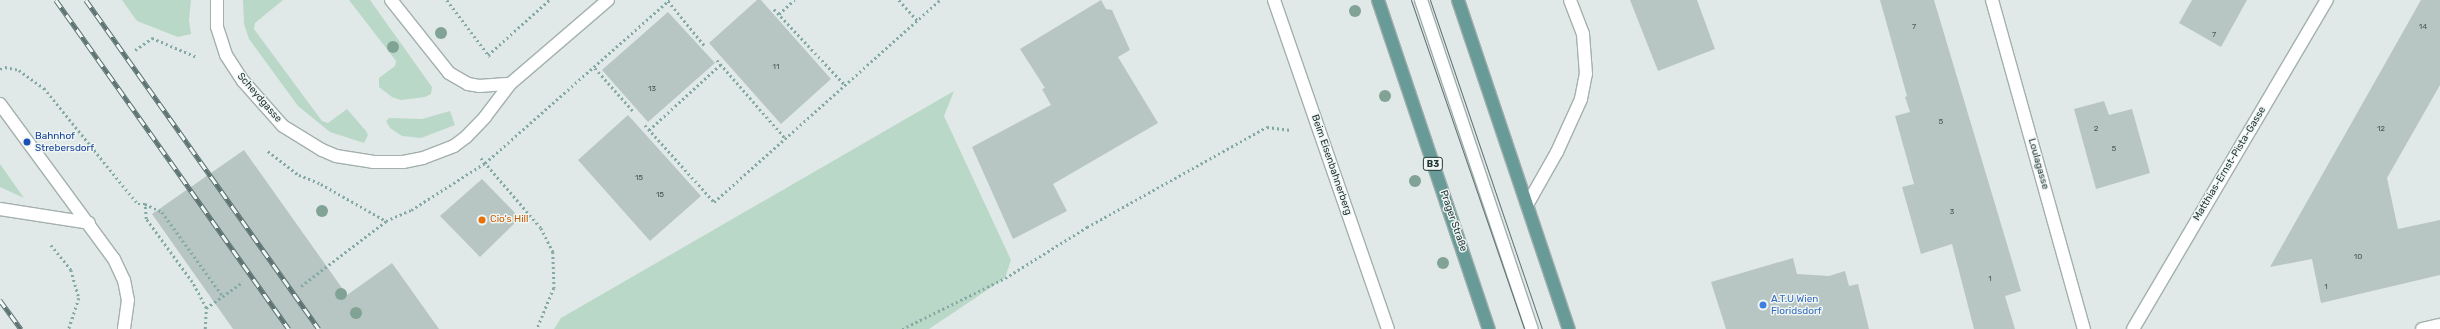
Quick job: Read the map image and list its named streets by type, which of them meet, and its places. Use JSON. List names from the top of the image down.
{
  "streets": {
    "main road": ["B3", "Prager Straße"],
    "street": [
      "Scheydgasse",
      "Loulagasse",
      "Matthias-Ernst-Pista-Gasse",
      "Beim Eisenbahnerberg"
    ]
  },
  "places": ["Bahnhof Strebersdorf", "Cio's Hill", "A.T.U Wien Floridsdorf"],
  "house_numbers": [
    "7",
    "14",
    "7",
    "11",
    "13",
    "5",
    "2",
    "12",
    "5",
    "15",
    "15",
    "3",
    "10",
    "1",
    "1"
  ]
}
